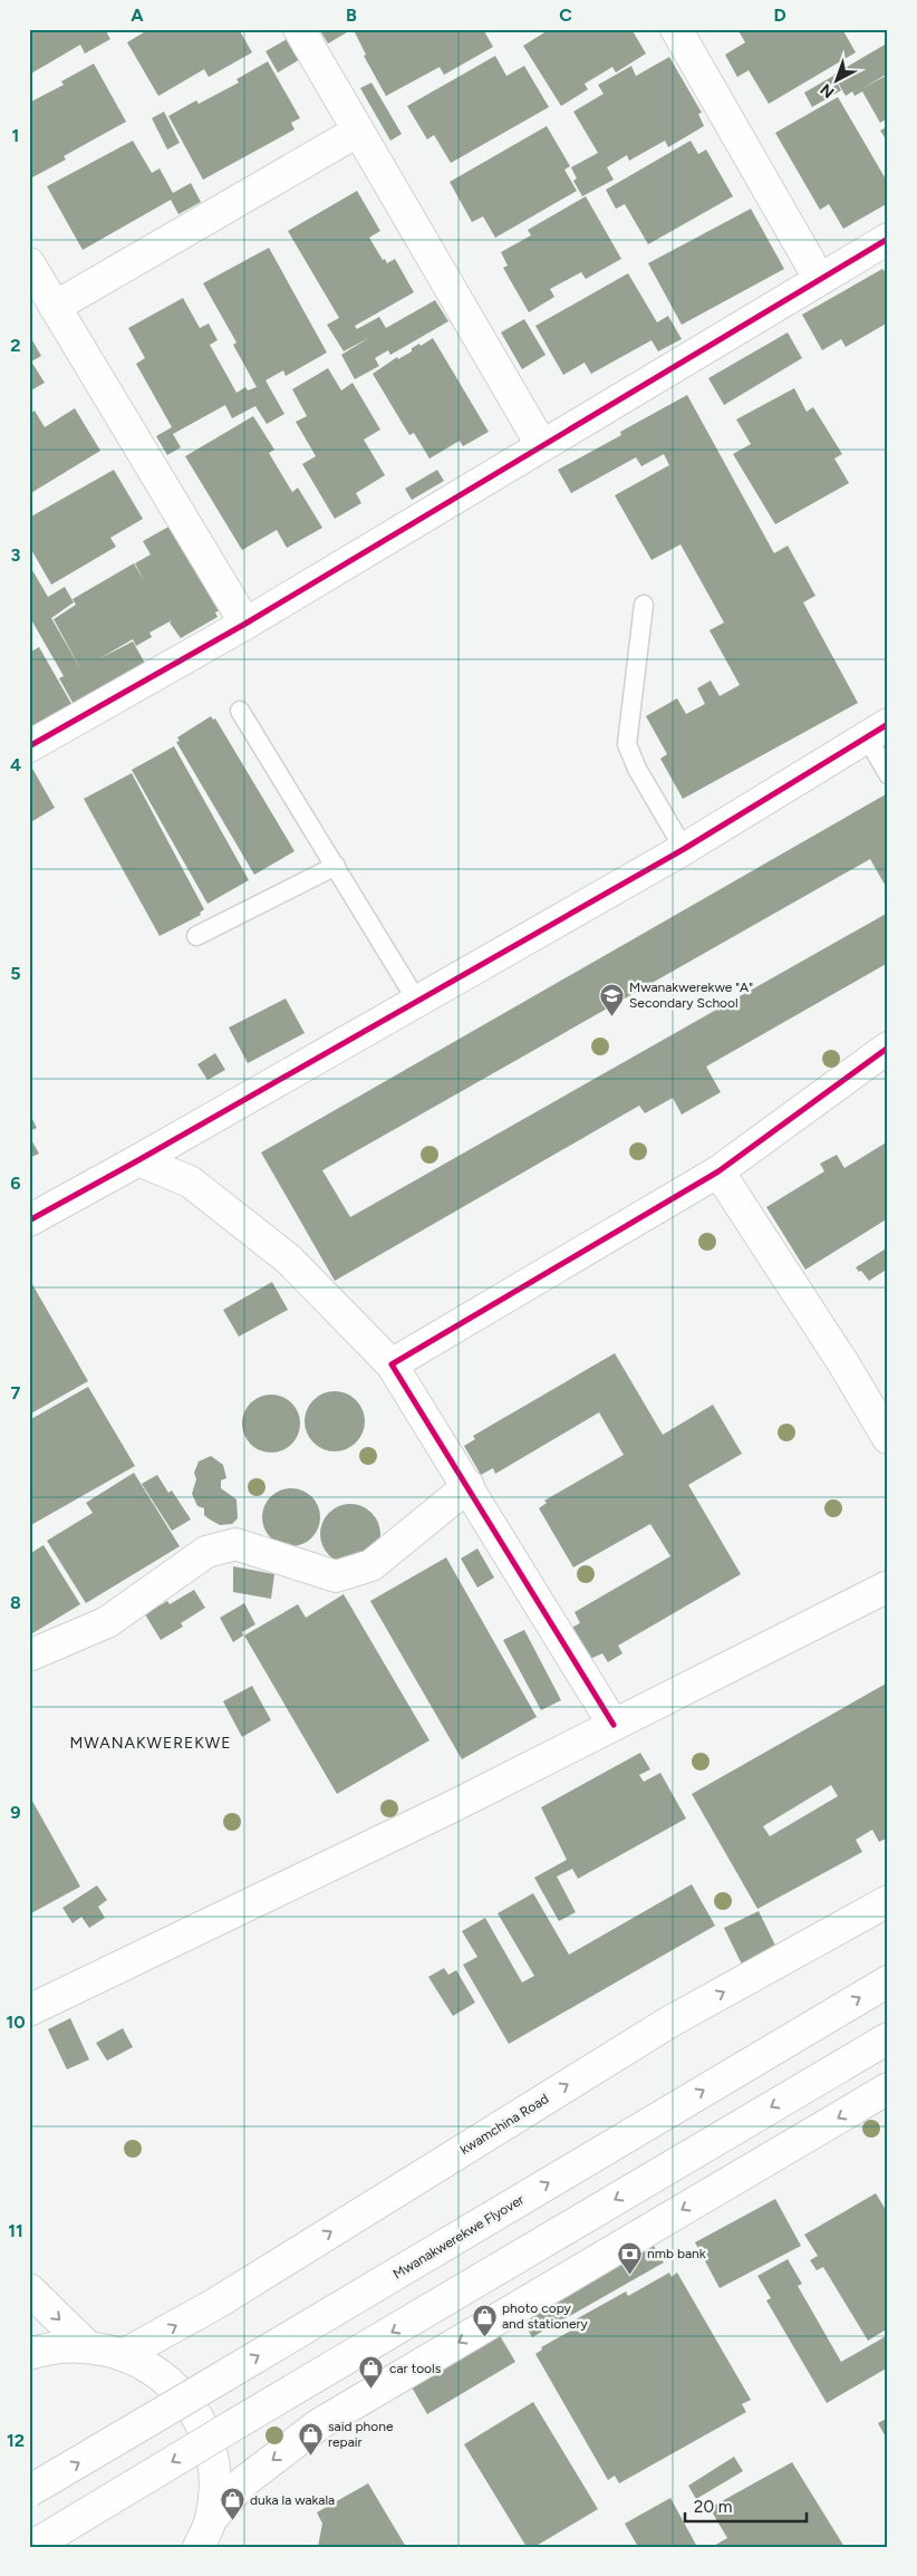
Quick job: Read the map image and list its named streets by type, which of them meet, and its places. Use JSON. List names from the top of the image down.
{
  "streets": {
    "street": ["kwamchina Road", "Mwanakwerekwe Flyover"]
  },
  "districts": ["MWANAKWEREKWE"],
  "places": {
    "school or university": ["Mwanakwerekwe \"A\" Secondary School"],
    "bank": ["nmb bank"],
    "shop": [
      "photo copy and stationery",
      "car tools",
      "said phone repair",
      "duka la wakala"
    ]
  },
  "scale_bar": "20 m",
  "north": "bottom left",
  "grid": {
    "columns": [
      "A",
      "B",
      "C",
      "D"
    ],
    "rows": [
      "1",
      "2",
      "3",
      "4",
      "5",
      "6",
      "7",
      "8",
      "9",
      "10",
      "11",
      "12"
    ]
  }
}
